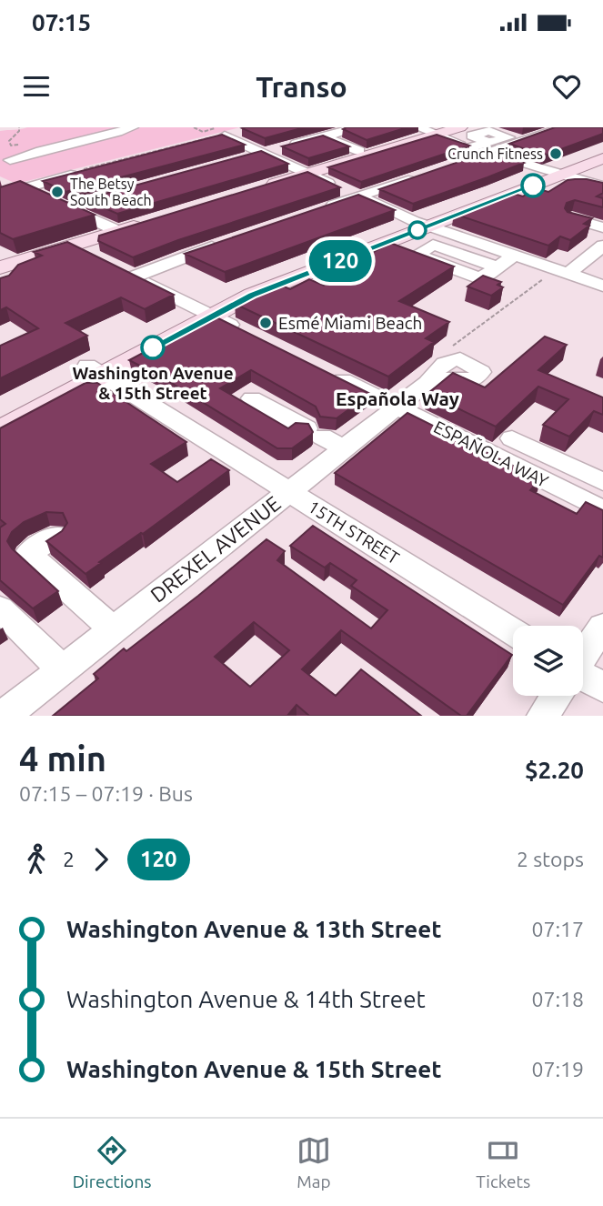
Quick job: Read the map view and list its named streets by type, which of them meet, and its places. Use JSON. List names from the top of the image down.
{
  "streets": {
    "street": ["ESPAÑOLA WAY", "15TH STREET", "DREXEL AVENUE"]
  },
  "crossings": [
    ["ESPAÑOLA WAY", "DREXEL AVENUE"],
    ["15TH STREET", "DREXEL AVENUE"]
  ],
  "districts": ["Española Way"],
  "places": [
    "Crunch Fitness",
    "The Betsy South Beach",
    "Esmé Miami Beach",
    "Washington Avenue & 15th Street"
  ],
  "lines": ["bus line 120"],
  "page": {
    "status": "07:15",
    "header": "Transo",
    "on_map": "120",
    "heading": ["4 min", "07:15 – 07:19 · Bus", "$2.20"],
    "legs": ["2", "120", "2 stops"],
    "list": [
      {
        "name": "Washington Avenue & 13th Street",
        "value": "07:17"
      },
      {
        "name": "Washington Avenue & 14th Street",
        "value": "07:18"
      },
      {
        "name": "Washington Avenue & 15th Street",
        "value": "07:19"
      }
    ],
    "tabs": ["Directions", "Map", "Tickets"]
  }
}
